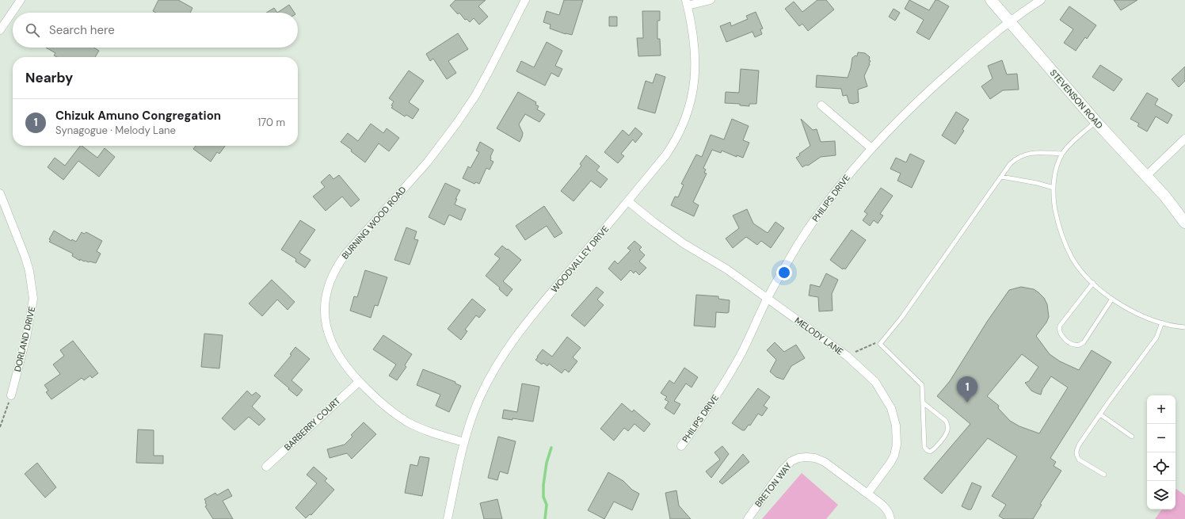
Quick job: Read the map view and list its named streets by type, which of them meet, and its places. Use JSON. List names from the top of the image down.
{
  "streets": {
    "street": [
      "STEVENSON ROAD",
      "PHILIPS DRIVE",
      "BURNING WOOD ROAD",
      "WOODVALLEY DRIVE",
      "MELODY LANE",
      "DORLAND DRIVE",
      "BARBERRY COURT",
      "BRETON WAY"
    ]
  },
  "crossings": [
    ["STEVENSON ROAD", "PHILIPS DRIVE"],
    ["PHILIPS DRIVE", "MELODY LANE"],
    ["BURNING WOOD ROAD", "WOODVALLEY DRIVE"],
    ["BURNING WOOD ROAD", "BARBERRY COURT"],
    ["WOODVALLEY DRIVE", "MELODY LANE"],
    ["MELODY LANE", "BRETON WAY"]
  ],
  "page": {
    "search": "Search here",
    "heading": "Nearby",
    "list": [
      {
        "mark": "1",
        "name": "Chizuk Amuno Congregation",
        "note": "Synagogue · Melody Lane",
        "value": "170 m"
      }
    ],
    "pins": "1",
    "map_buttons": ["+", "−"]
  }
}
